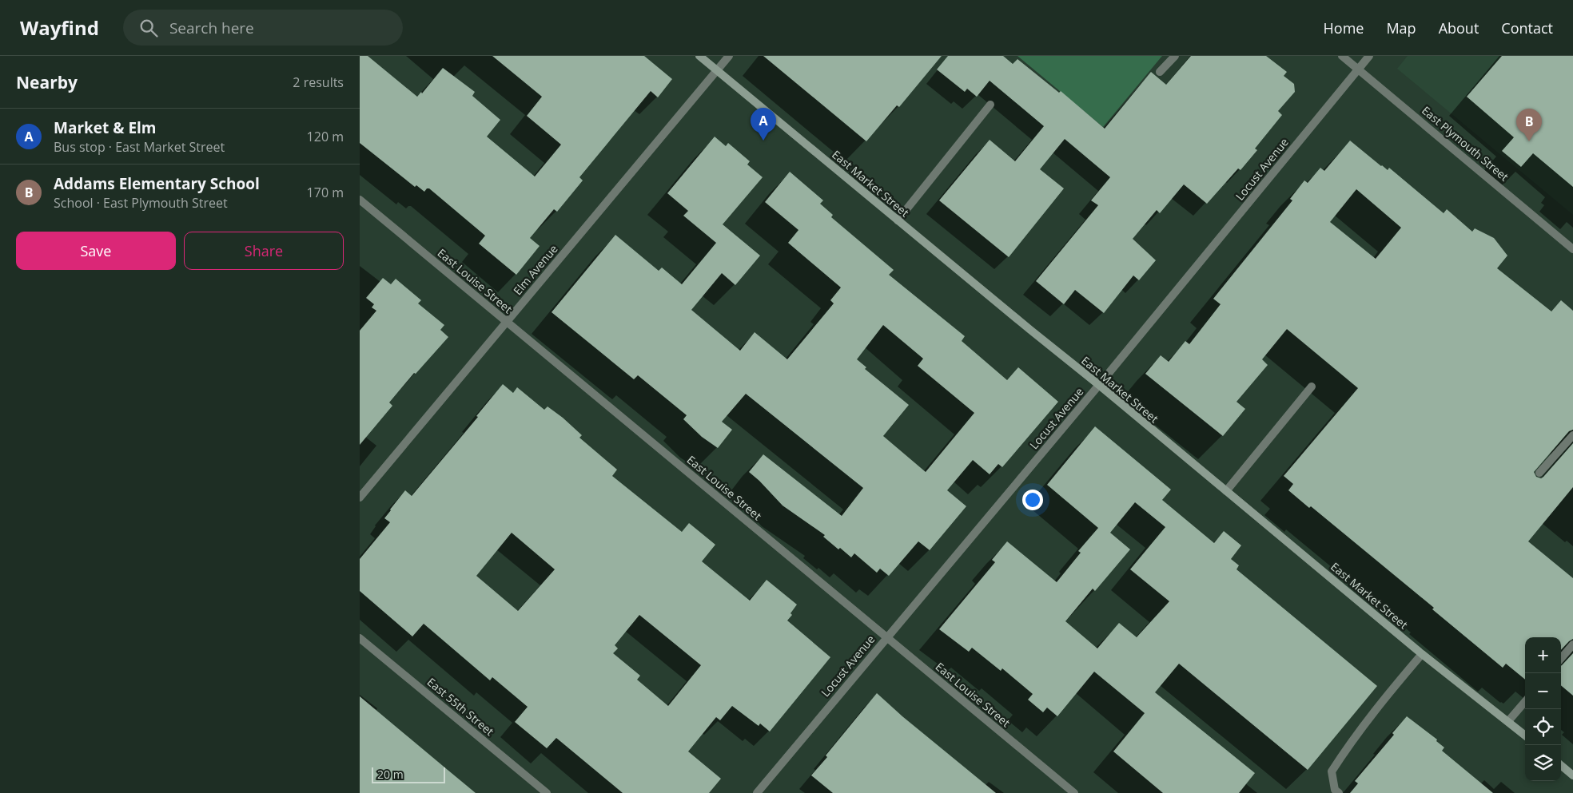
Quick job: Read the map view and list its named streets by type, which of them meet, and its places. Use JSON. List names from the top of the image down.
{
  "streets": {
    "street": [
      "East Plymouth Street",
      "Locust Avenue",
      "East Market Street",
      "Elm Avenue",
      "East Louise Street",
      "East 55th Street"
    ]
  },
  "crossings": [
    ["East Plymouth Street", "Locust Avenue"],
    ["Locust Avenue", "East Market Street"],
    ["Locust Avenue", "East Louise Street"],
    ["East Market Street", "Elm Avenue"],
    ["Elm Avenue", "East Louise Street"]
  ],
  "scale_bar": "20 m",
  "page": {
    "header": "Wayfind",
    "search": "Search here",
    "nav": [
      "Home",
      "Map",
      "About",
      "Contact"
    ],
    "heading": ["Nearby", "2 results"],
    "list": [
      {
        "mark": "A",
        "name": "Market & Elm",
        "note": "Bus stop · East Market Street",
        "value": "120 m"
      },
      {
        "mark": "B",
        "name": "Addams Elementary School",
        "note": "School · East Plymouth Street",
        "value": "170 m"
      }
    ],
    "pins": ["A", "B"],
    "buttons": ["Save", "Share"],
    "map_buttons": ["+", "−"],
    "scale": "20 m"
  }
}
